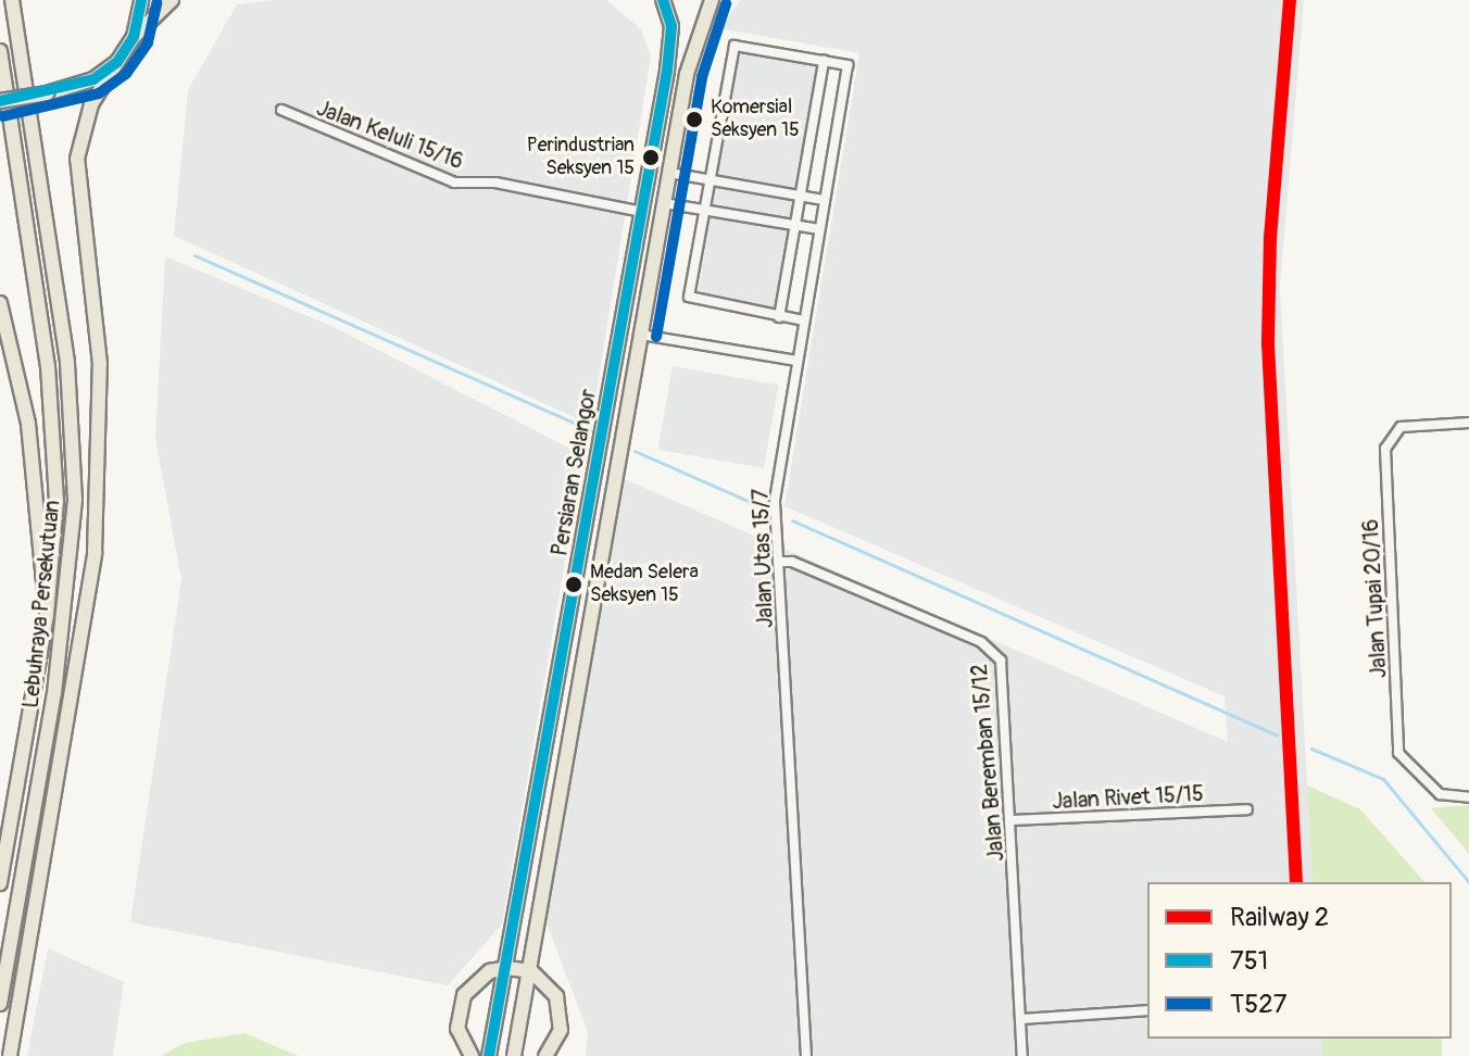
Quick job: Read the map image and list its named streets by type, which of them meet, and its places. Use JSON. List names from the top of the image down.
{
  "streets": {
    "main road": ["Persiaran Selangor", "Lebuhraya Persekutuan"],
    "street": [
      "Jalan Keluli 15/16",
      "Jalan Utas 15/7",
      "Jalan Tupai 20/16",
      "Jalan Beremban 15/12",
      "Jalan Rivet 15/15"
    ]
  },
  "crossings": [
    ["Jalan Keluli 15/16", "Persiaran Selangor"],
    ["Jalan Utas 15/7", "Jalan Beremban 15/12"],
    ["Jalan Beremban 15/12", "Jalan Rivet 15/15"]
  ],
  "places": ["Komersial Seksyen 15", "Perindustrian Seksyen 15", "Medan Selera Seksyen 15"],
  "lines": ["rail line 2", "transit line 751", "transit line T527"],
  "legend": ["Railway 2", "751", "T527"]
}
